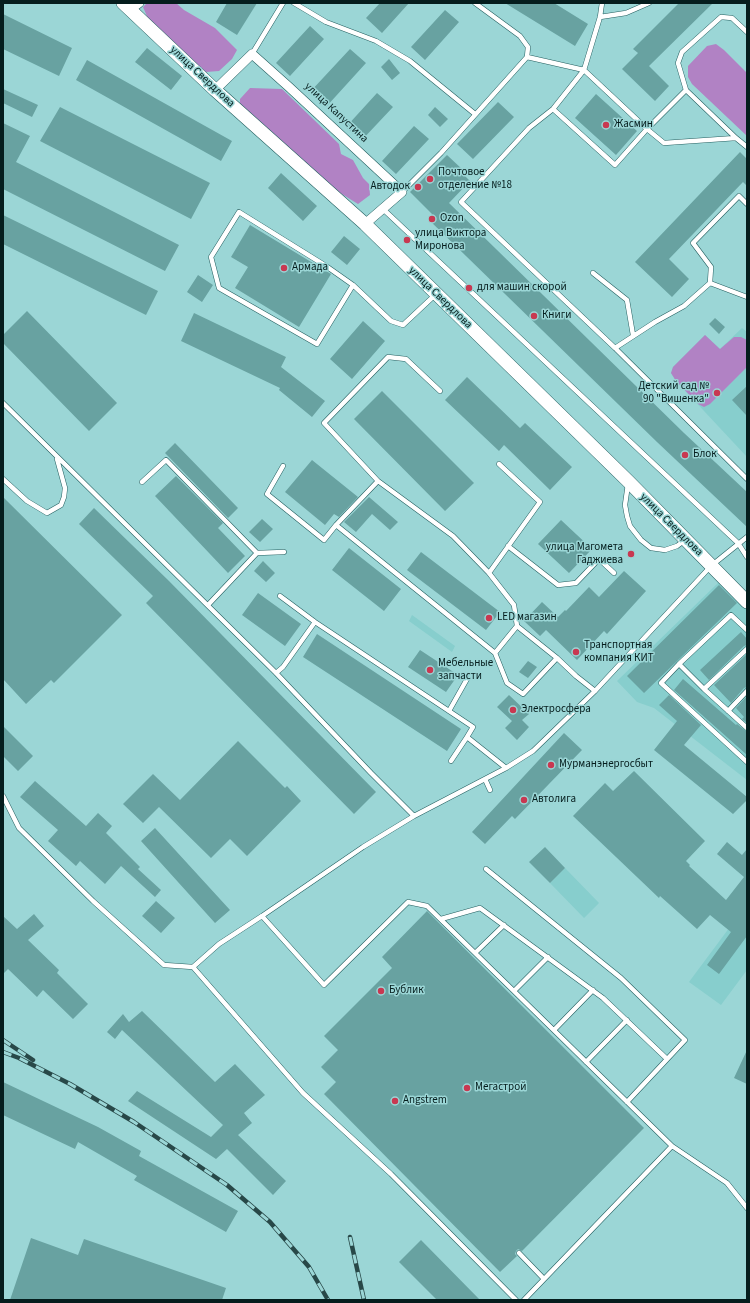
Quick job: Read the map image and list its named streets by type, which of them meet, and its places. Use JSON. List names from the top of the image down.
{
  "streets": {
    "street": ["улица Свердлова", "улица Капустина"]
  },
  "places": [
    "Жасмин",
    "Почтовое отделение №18",
    "Автодок",
    "Ozon",
    "улица Виктора Миронова",
    "Армада",
    "для машин скорой",
    "Книги",
    "Детский сад № 90 \"Вишенка\"",
    "Блок",
    "улица Магомета Гаджиева",
    "LED магазин",
    "Транспортная компания КИТ",
    "Мебельные запчасти",
    "Электросфера",
    "Мурманэнергосбыт",
    "Автолига",
    "Бублик",
    "Мегастрой",
    "Angstrem"
  ]
}
